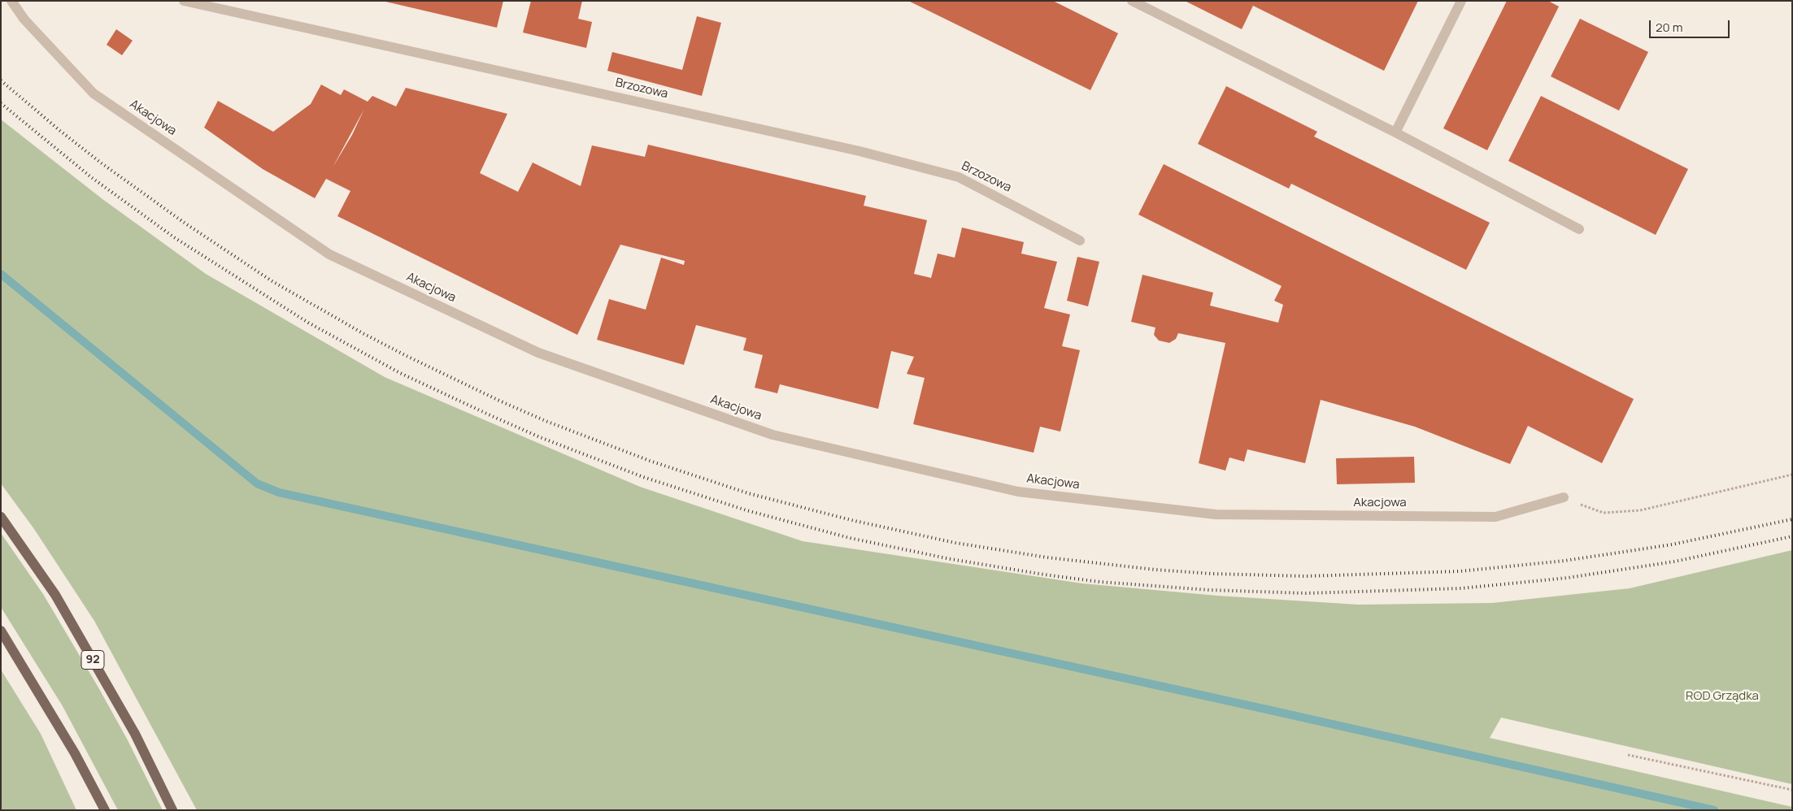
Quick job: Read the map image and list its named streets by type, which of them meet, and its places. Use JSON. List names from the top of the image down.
{
  "streets": {
    "main road": ["92"],
    "street": ["Brzozowa", "Akacjowa"]
  },
  "parks": ["ROD Grządka"],
  "scale_bar": "20 m"
}
